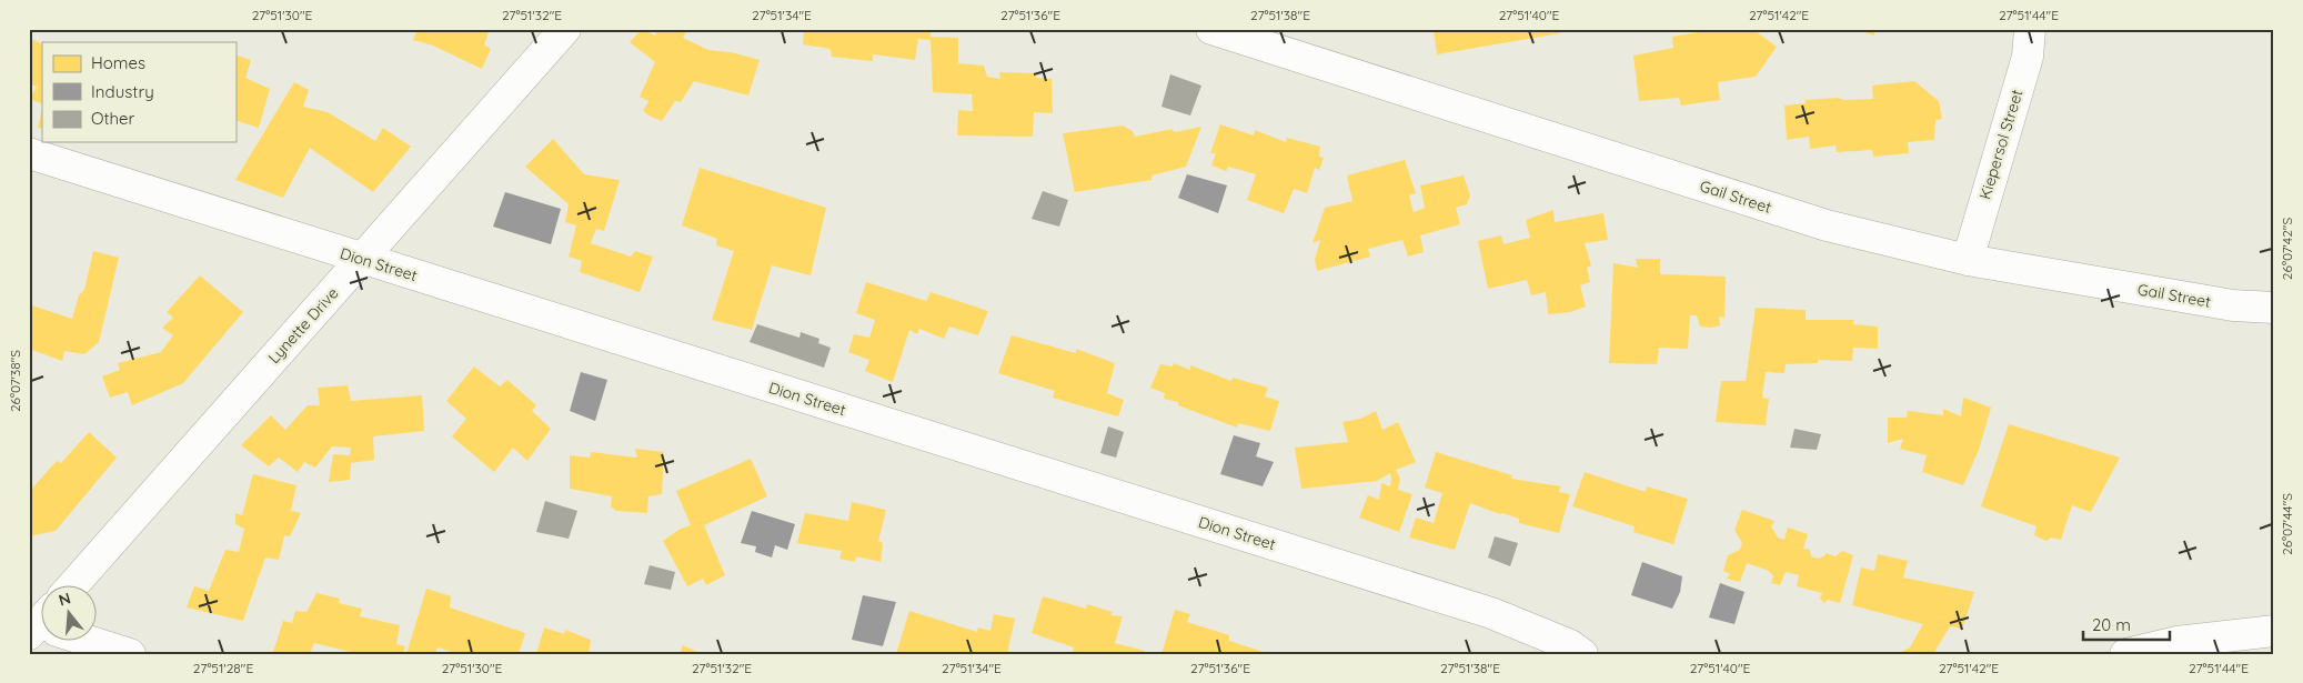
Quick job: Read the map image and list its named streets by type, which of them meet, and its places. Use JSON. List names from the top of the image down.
{
  "streets": {
    "street": [
      "Kiepersol Street",
      "Gail Street",
      "Dion Street",
      "Lynette Drive"
    ]
  },
  "crossings": [
    ["Kiepersol Street", "Gail Street"],
    ["Dion Street", "Lynette Drive"]
  ],
  "legend": ["Homes", "Industry", "Other"],
  "scale_bar": "20 m",
  "north": "top",
  "coordinates": [
    "27°51'30\"E",
    "27°51'32\"E",
    "27°51'34\"E",
    "27°51'36\"E",
    "27°51'38\"E",
    "27°51'40\"E",
    "27°51'42\"E",
    "27°51'44\"E",
    "26°07'42\"S",
    "26°07'38\"S",
    "26°07'44\"S",
    "27°51'28\"E"
  ]
}
